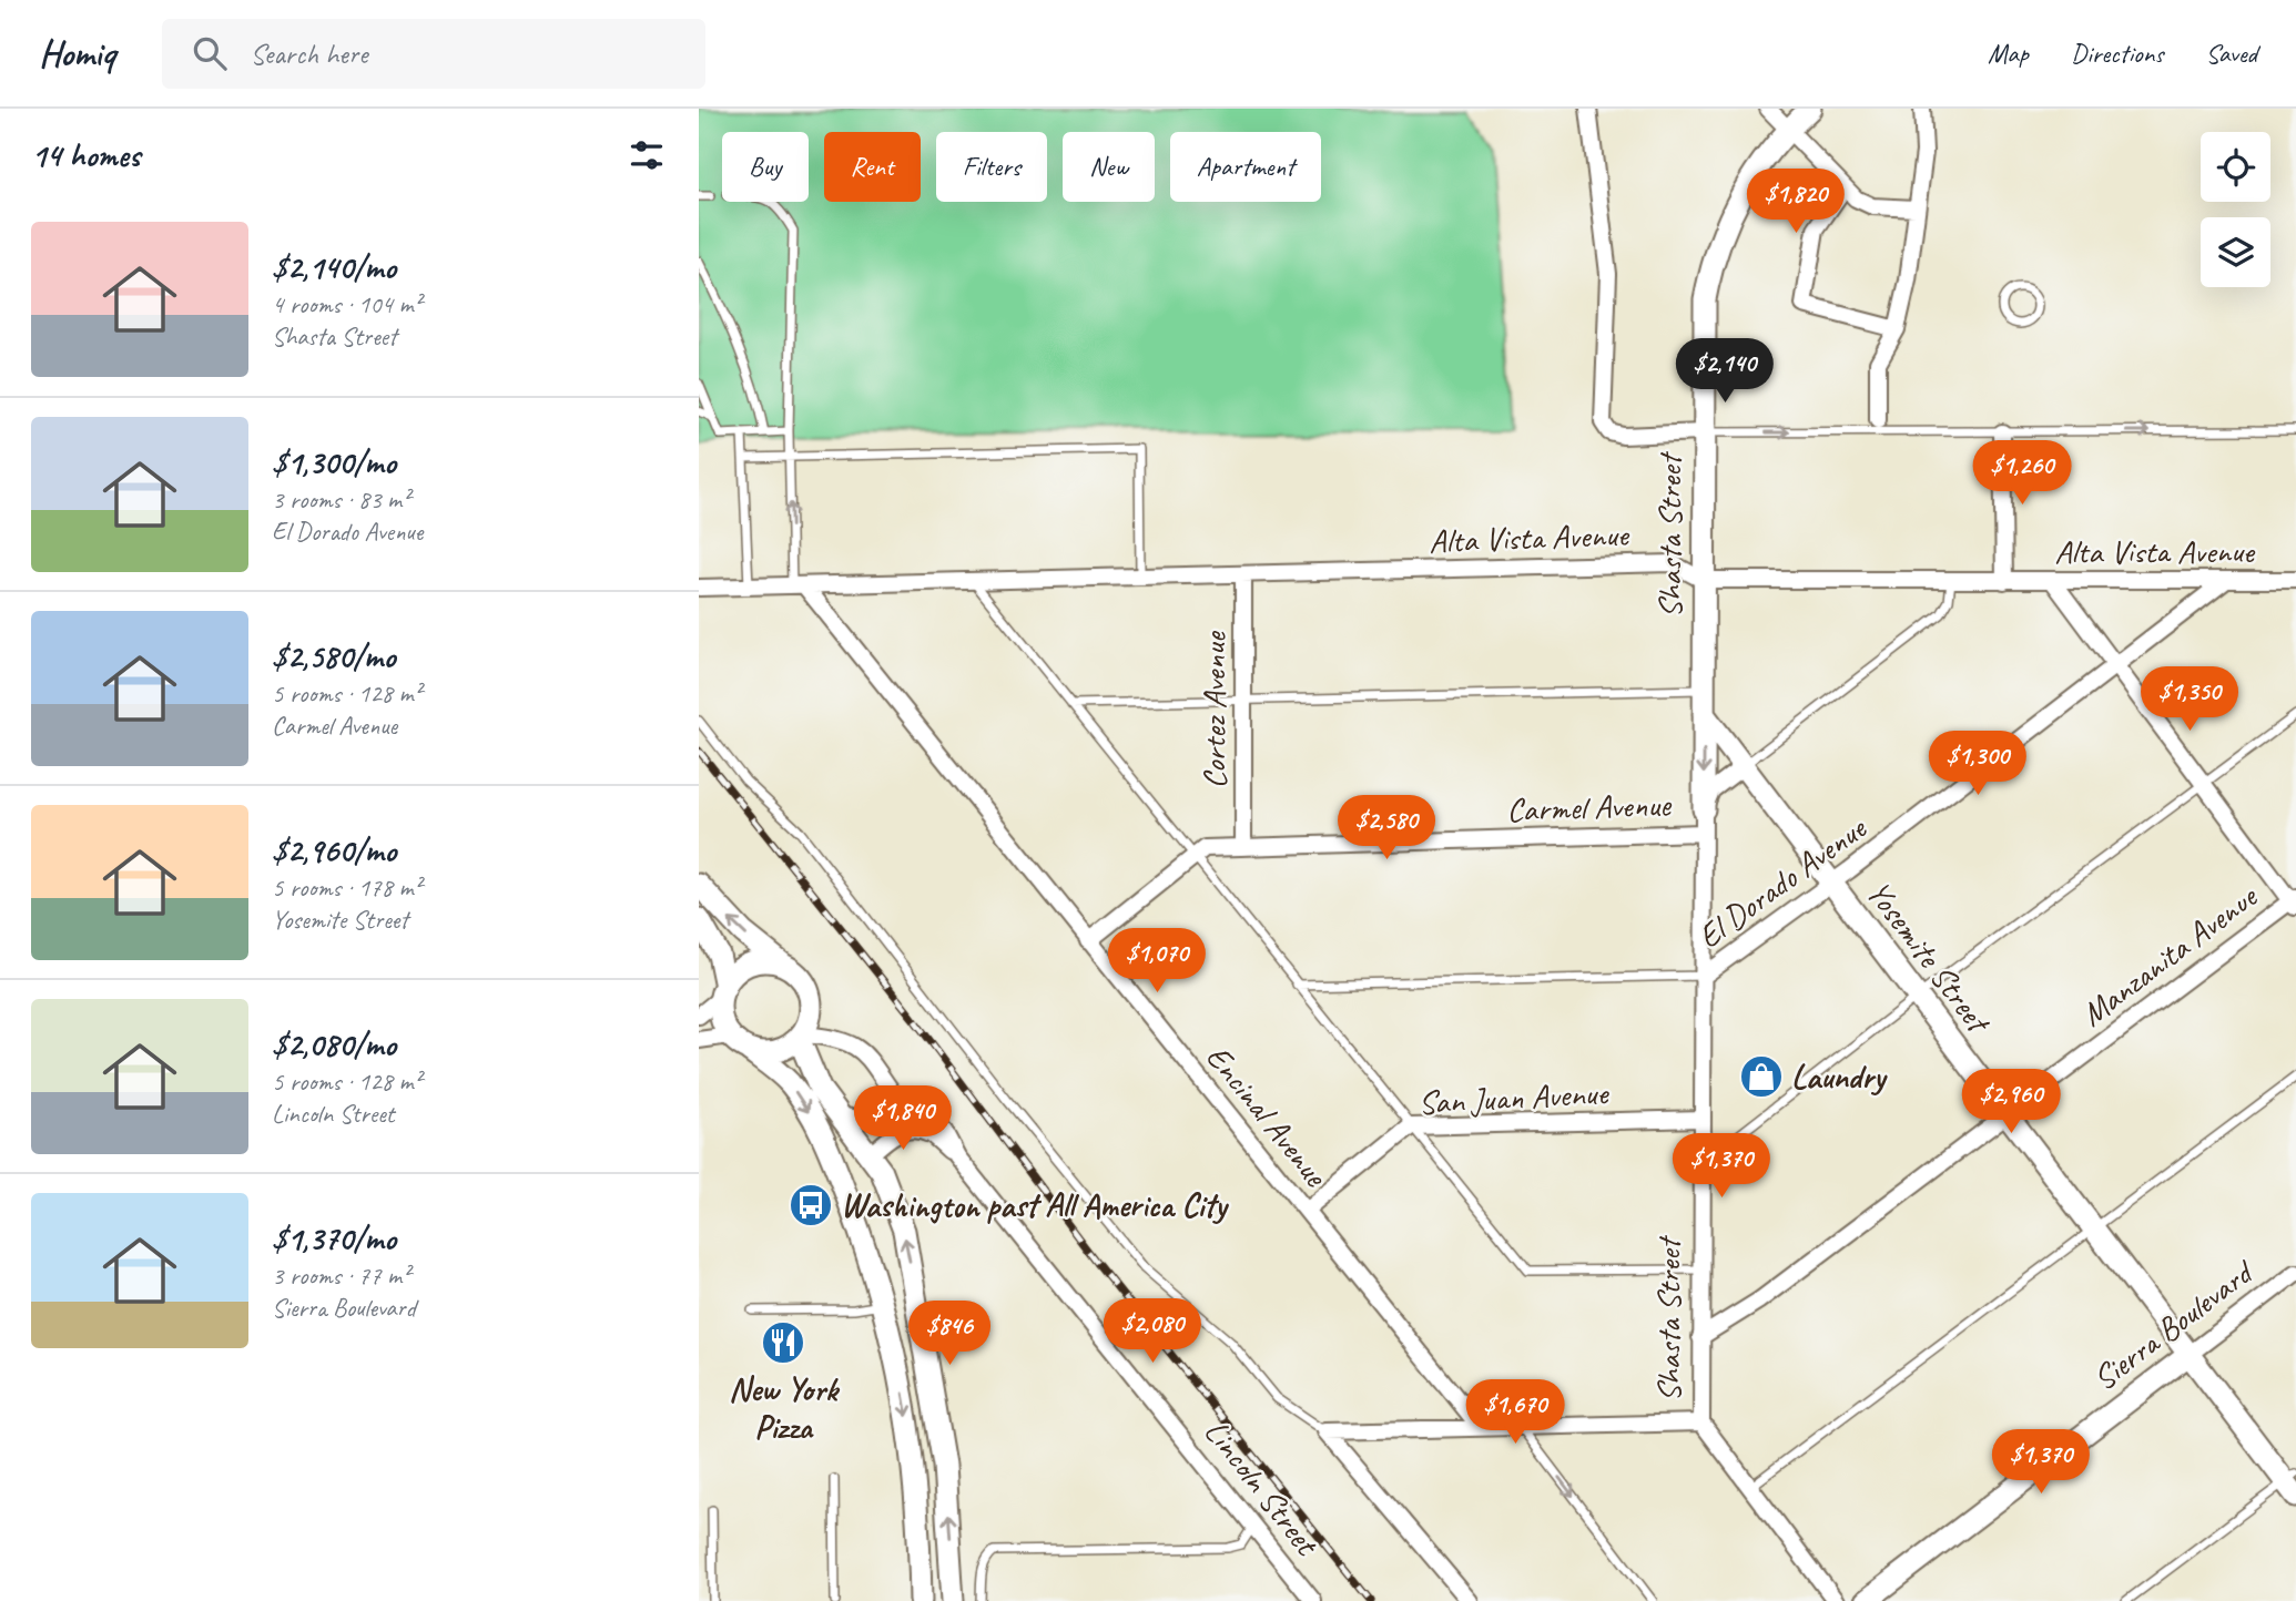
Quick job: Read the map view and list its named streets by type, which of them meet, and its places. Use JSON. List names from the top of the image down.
{
  "streets": {
    "street": [
      "Shasta Street",
      "Alta Vista Avenue",
      "Cortez Avenue",
      "Carmel Avenue",
      "El Dorado Avenue",
      "Yosemite Street",
      "Manzanita Avenue",
      "San Juan Avenue",
      "Encinal Avenue",
      "Sierra Boulevard",
      "Lincoln Street"
    ]
  },
  "crossings": [
    ["Shasta Street", "Alta Vista Avenue"],
    ["Shasta Street", "Carmel Avenue"],
    ["Shasta Street", "El Dorado Avenue"],
    ["Shasta Street", "Yosemite Street"],
    ["Shasta Street", "Manzanita Avenue"],
    ["Shasta Street", "San Juan Avenue"],
    ["Alta Vista Avenue", "Cortez Avenue"],
    ["Alta Vista Avenue", "El Dorado Avenue"],
    ["Alta Vista Avenue", "Encinal Avenue"],
    ["Cortez Avenue", "Carmel Avenue"],
    ["Carmel Avenue", "Encinal Avenue"],
    ["El Dorado Avenue", "Yosemite Street"],
    ["Yosemite Street", "Manzanita Avenue"],
    ["Yosemite Street", "Sierra Boulevard"],
    ["San Juan Avenue", "Encinal Avenue"]
  ],
  "places": {
    "shop": ["Laundry"],
    "bus stop": ["Washington past All America City"],
    "restaurant": ["New York Pizza"]
  },
  "page": {
    "header": "Homiq",
    "search": "Search here",
    "nav": ["Map", "Directions", "Saved"],
    "heading": "14 homes",
    "chip": [
      "Buy",
      "Rent",
      "Filters",
      "New",
      "Apartment"
    ],
    "price": [
      "$1,820",
      "$2,140",
      "$1,260",
      "$1,350",
      "$1,300",
      "$2,580",
      "$1,070",
      "$2,960",
      "$1,840",
      "$1,370",
      "$2,080",
      "$846",
      "$1,670",
      "$1,370"
    ],
    "list": [
      {
        "name": "$2,140/mo",
        "note": "4 rooms · 104 m² · Shasta Street"
      },
      {
        "name": "$1,300/mo",
        "note": "3 rooms · 83 m² · El Dorado Avenue"
      },
      {
        "name": "$2,580/mo",
        "note": "5 rooms · 128 m² · Carmel Avenue"
      },
      {
        "name": "$2,960/mo",
        "note": "5 rooms · 178 m² · Yosemite Street"
      },
      {
        "name": "$2,080/mo",
        "note": "5 rooms · 128 m² · Lincoln Street"
      },
      {
        "name": "$1,370/mo",
        "note": "3 rooms · 77 m² · Sierra Boulevard"
      }
    ]
  }
}
